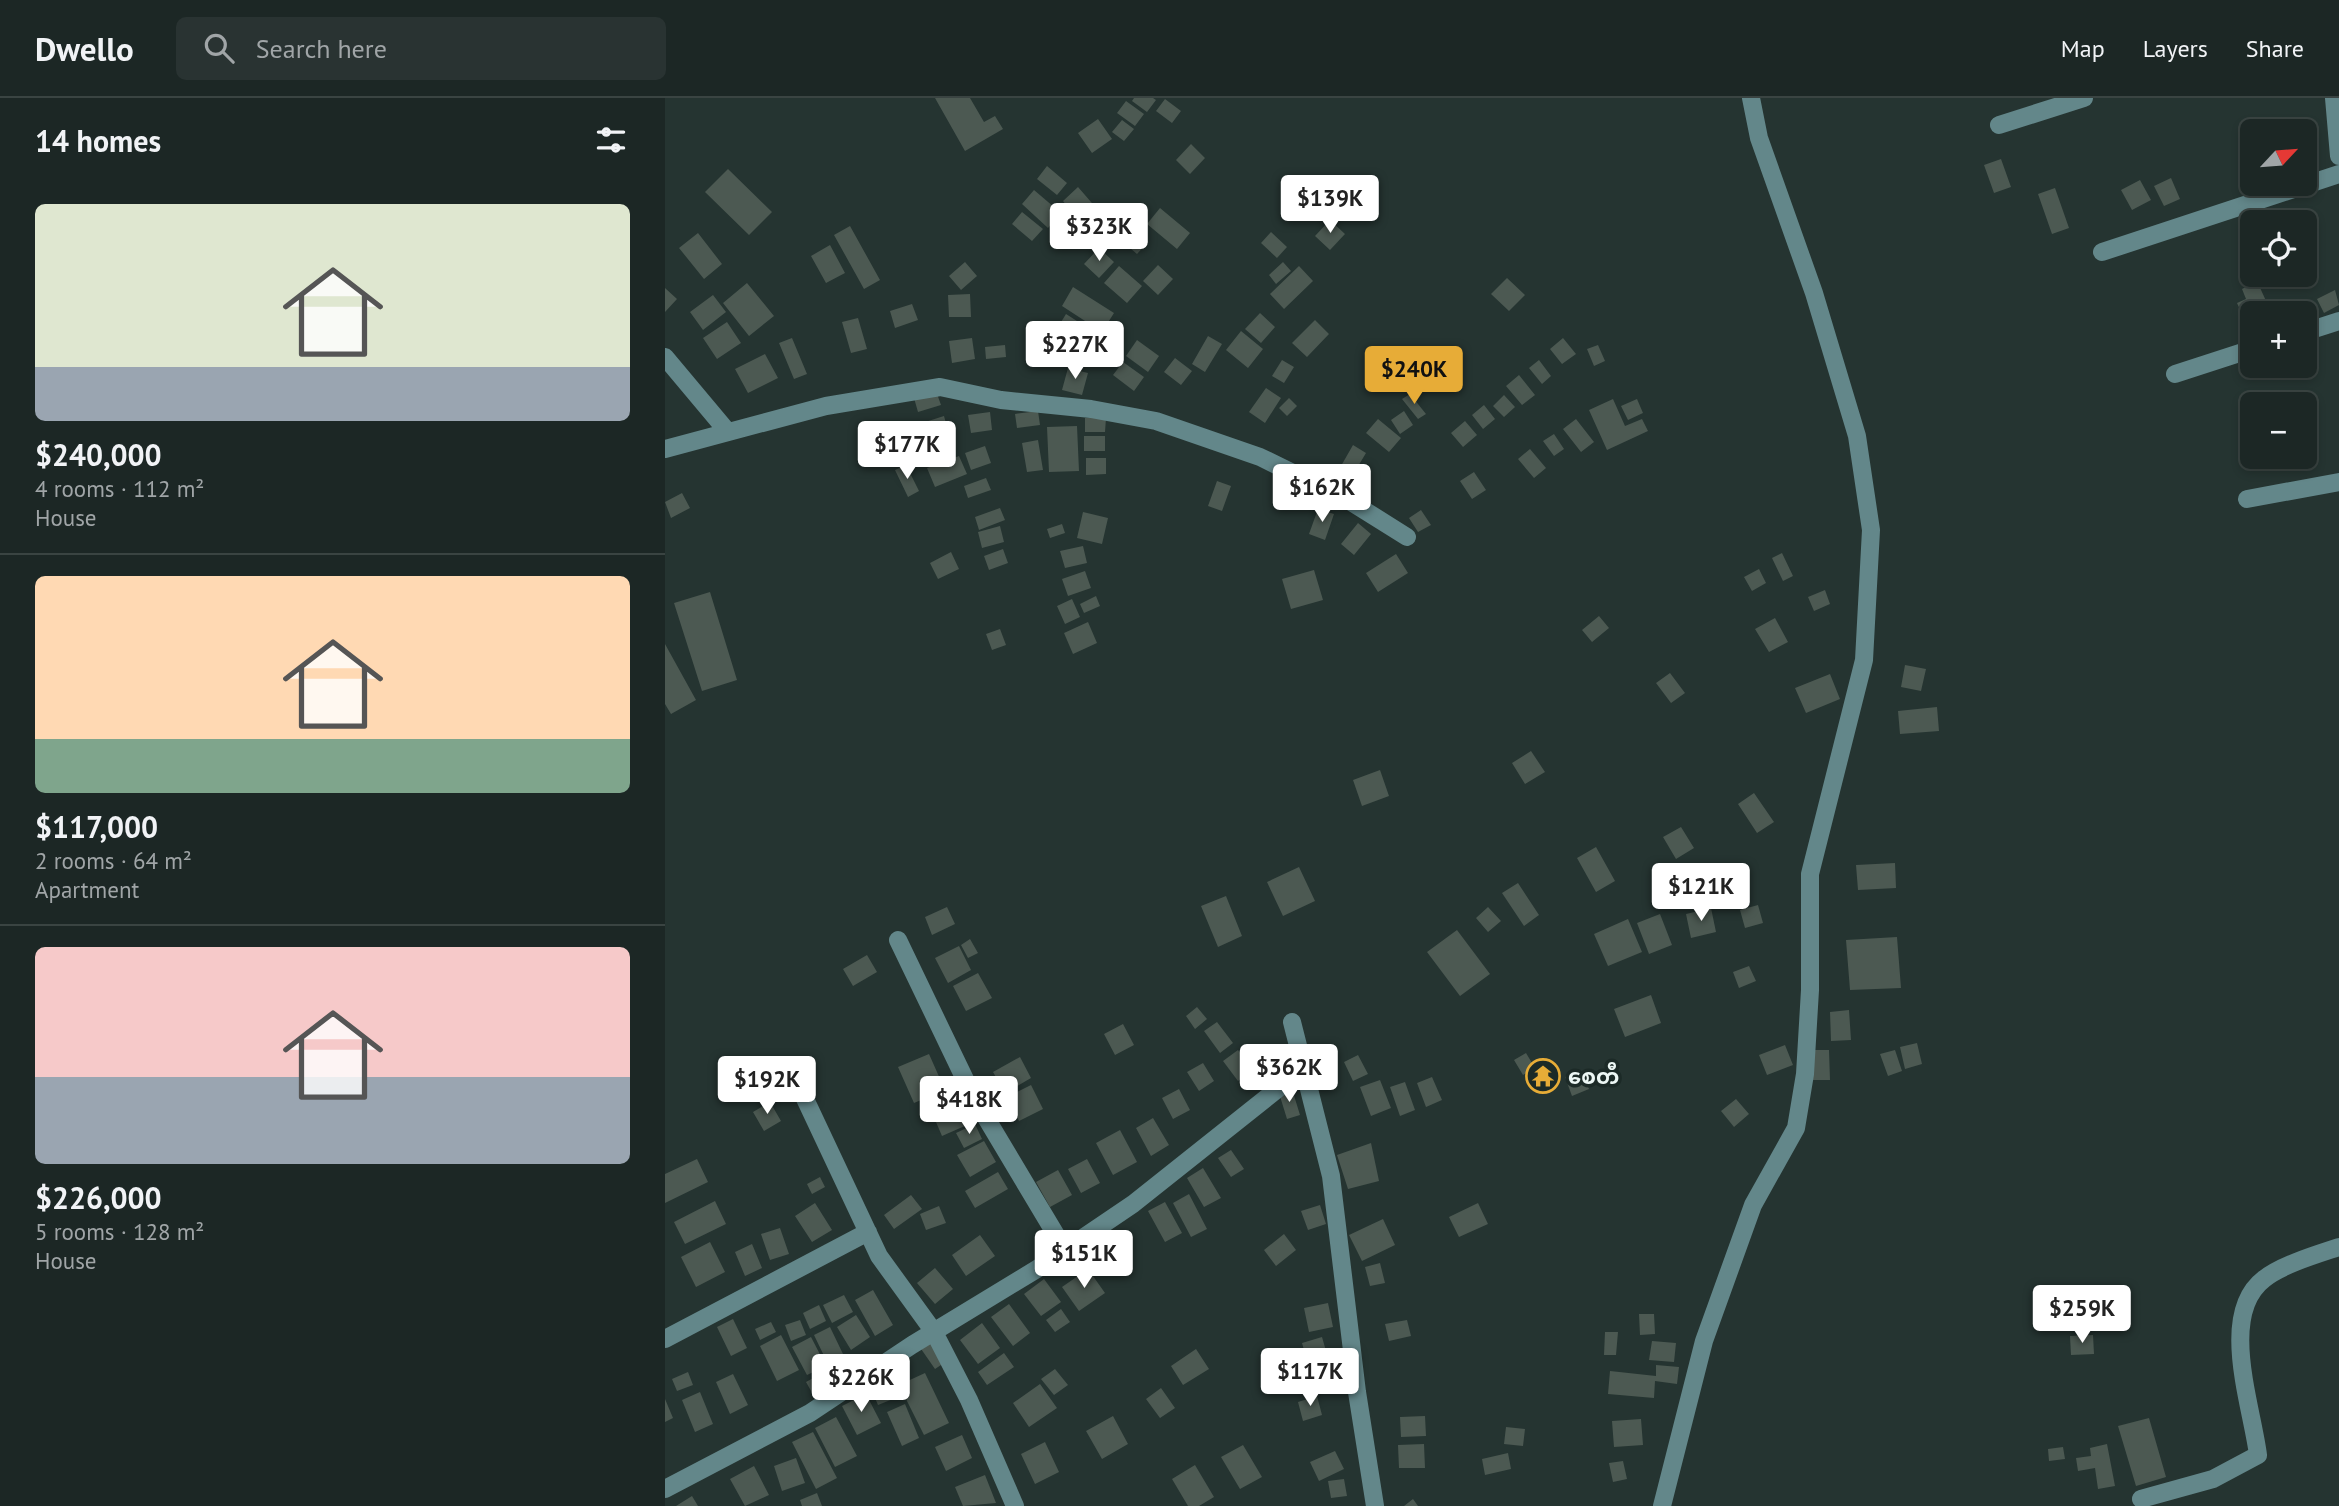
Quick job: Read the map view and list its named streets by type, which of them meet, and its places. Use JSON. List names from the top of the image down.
{
  "places": {
    "temple": ["စေတီ"]
  },
  "north": "top right",
  "page": {
    "header": "Dwello",
    "search": "Search here",
    "nav": ["Map", "Layers", "Share"],
    "heading": "14 homes",
    "map_buttons": ["+", "−"],
    "price": [
      "$139K",
      "$323K",
      "$227K",
      "$240K",
      "$177K",
      "$162K",
      "$121K",
      "$362K",
      "$192K",
      "$418K",
      "$151K",
      "$259K",
      "$117K",
      "$226K"
    ],
    "list": [
      {
        "name": "$240,000",
        "note": "4 rooms · 112 m² · House"
      },
      {
        "name": "$117,000",
        "note": "2 rooms · 64 m² · Apartment"
      },
      {
        "name": "$226,000",
        "note": "5 rooms · 128 m² · House"
      }
    ]
  }
}
